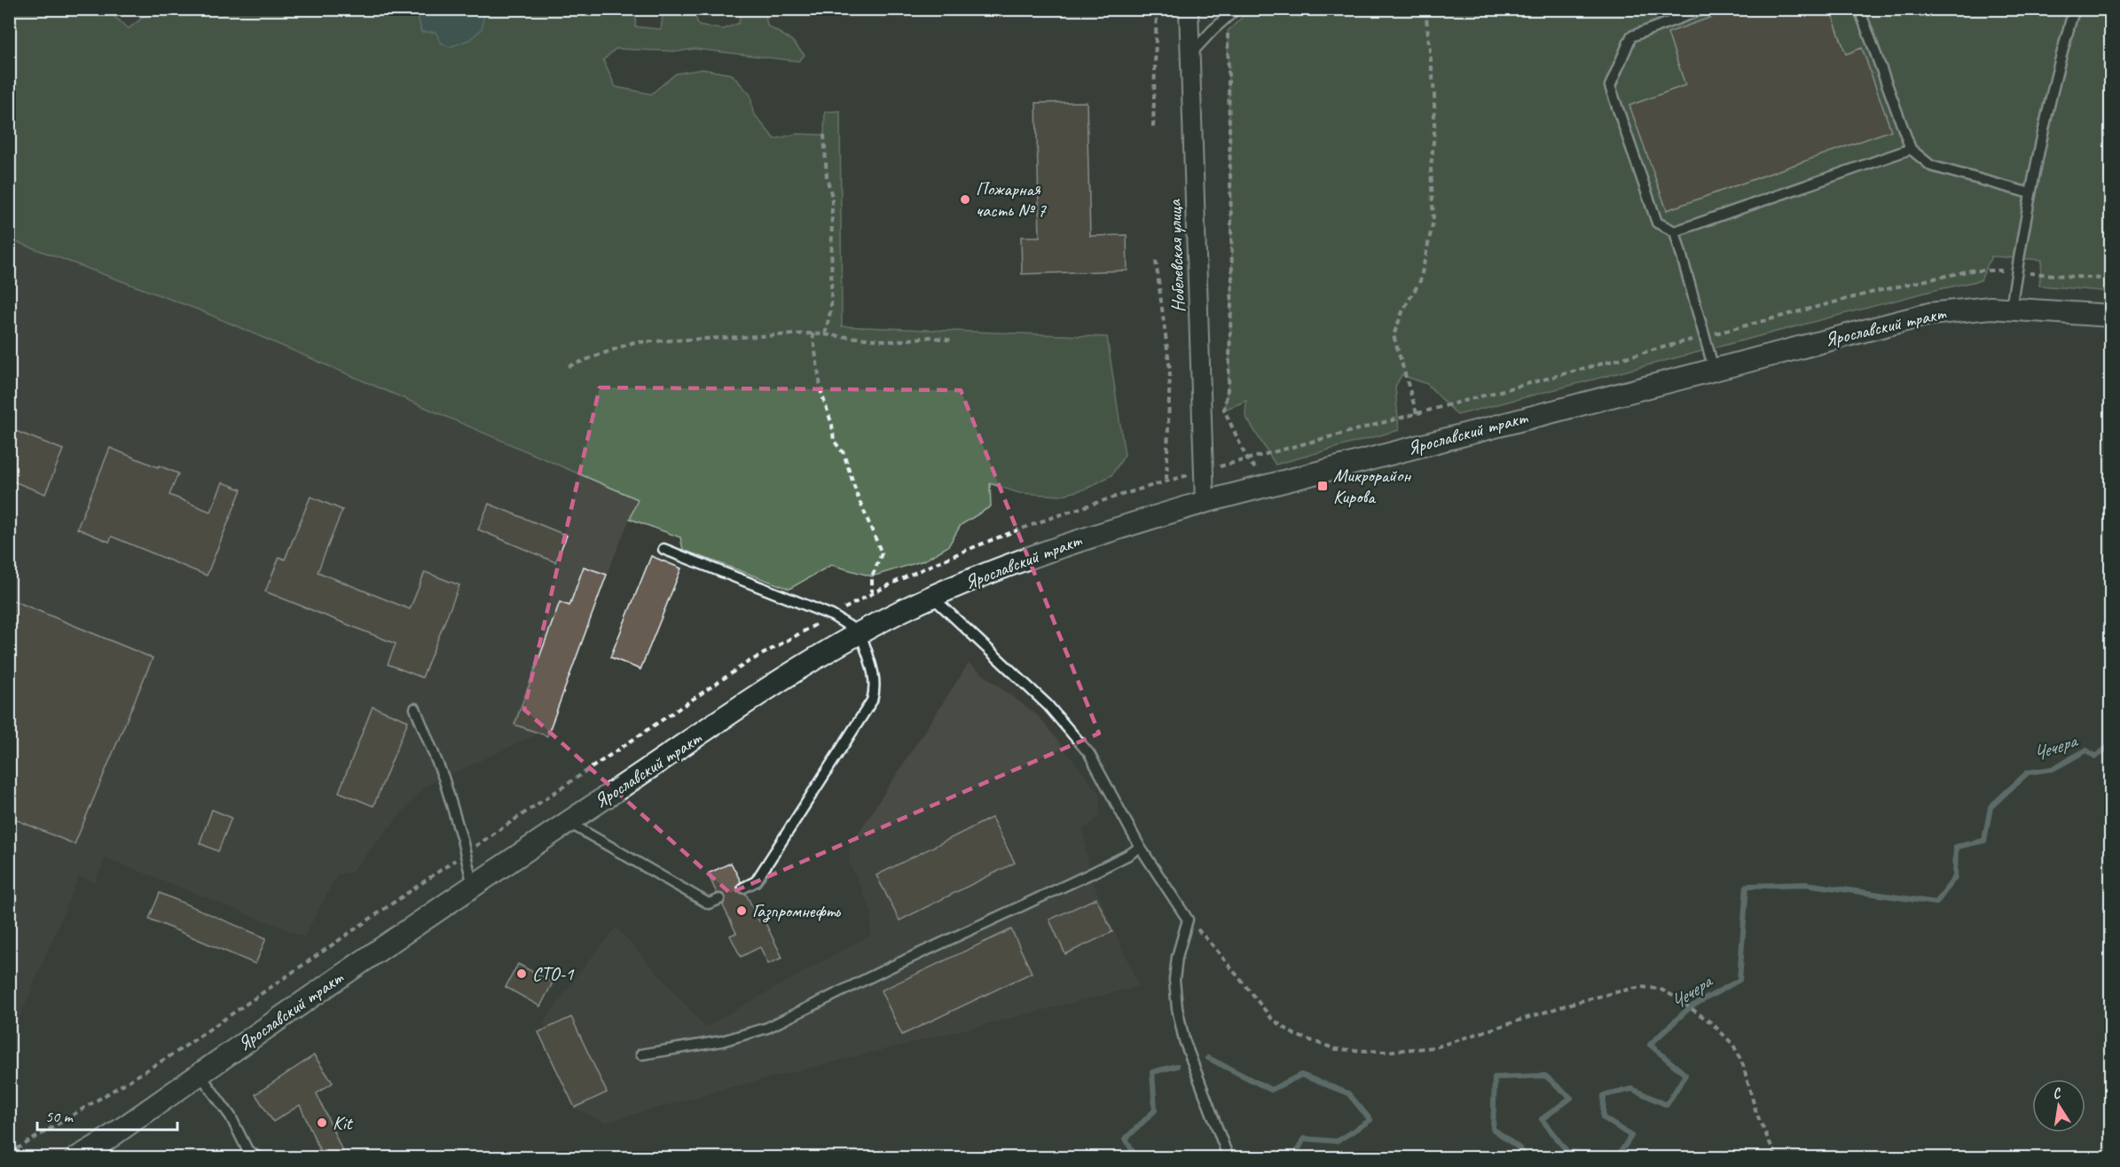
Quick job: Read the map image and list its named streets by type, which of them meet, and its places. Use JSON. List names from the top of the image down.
{
  "streets": {
    "street": ["Нобелевская улица", "Ярославский тракт"]
  },
  "crossings": [
    ["Нобелевская улица", "Ярославский тракт"]
  ],
  "water": ["Чечера"],
  "places": {
    "other": [
      "Пожарная часть № 7",
      "Газпромнефть",
      "СТО-1",
      "Kit"
    ],
    "transit": ["Микрорайон Кирова"]
  },
  "scale_bar": "50 m",
  "north": "top"
}
